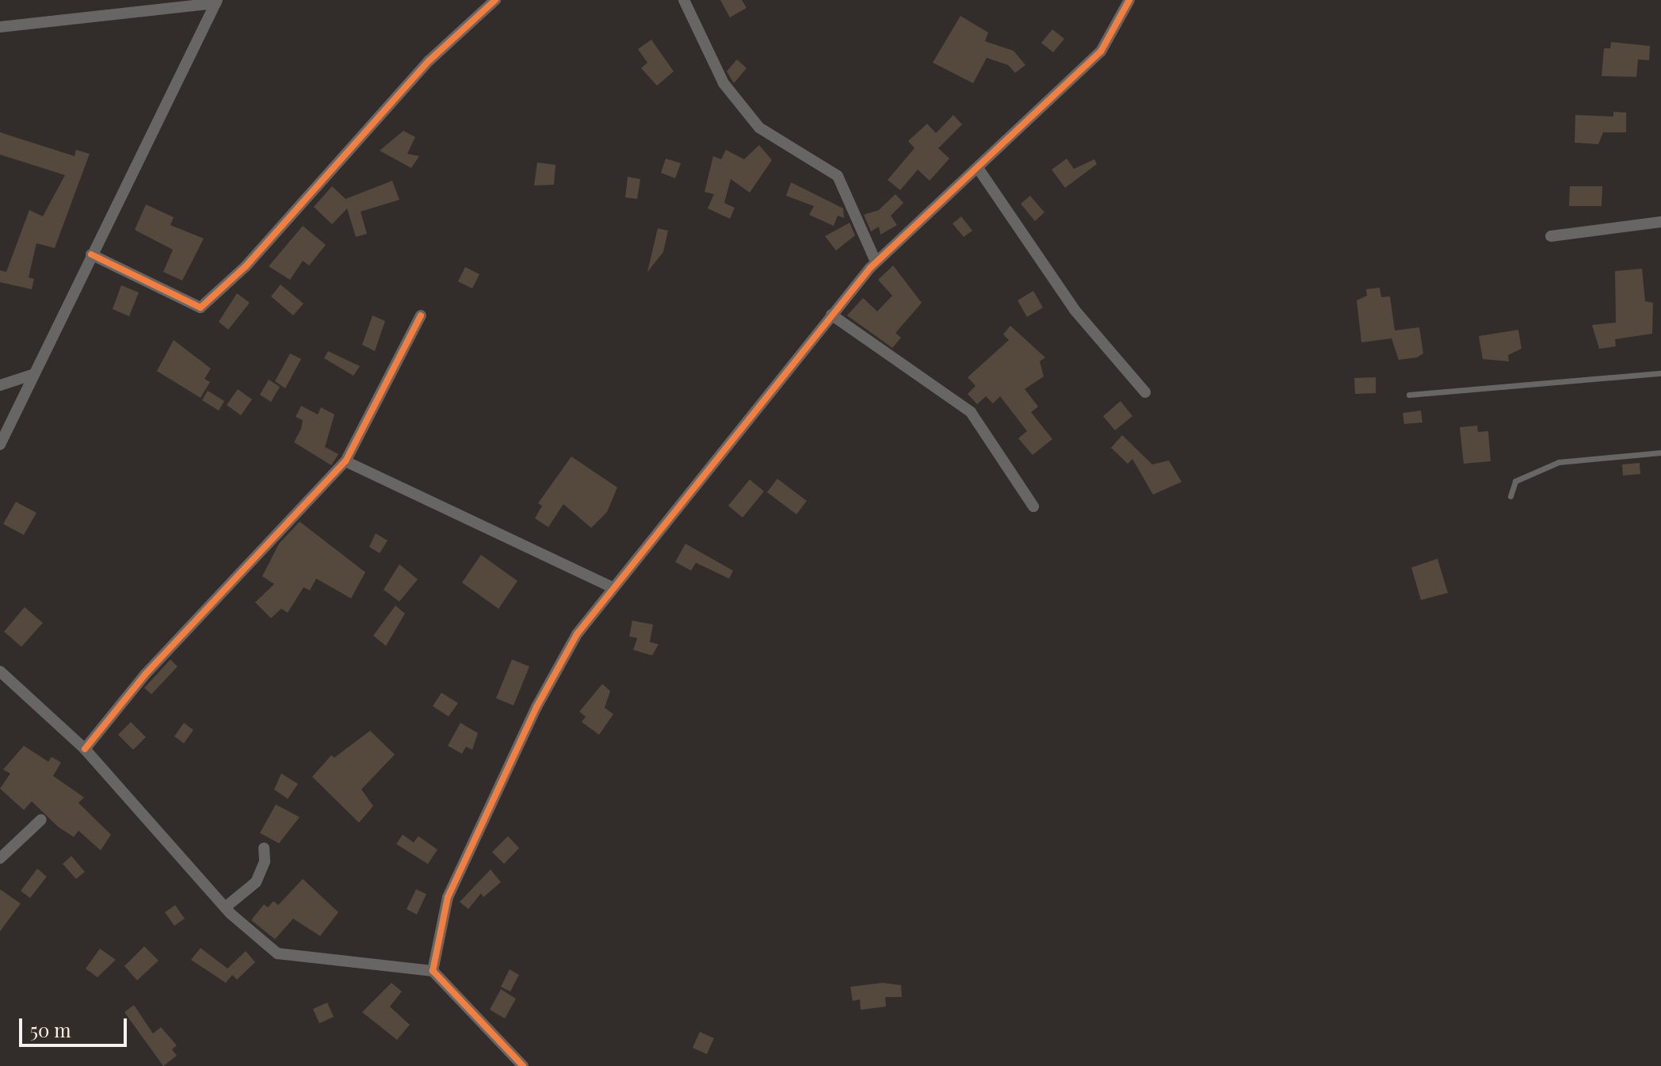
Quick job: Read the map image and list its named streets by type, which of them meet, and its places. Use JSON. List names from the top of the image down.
{
  "scale_bar": "50 m"
}
